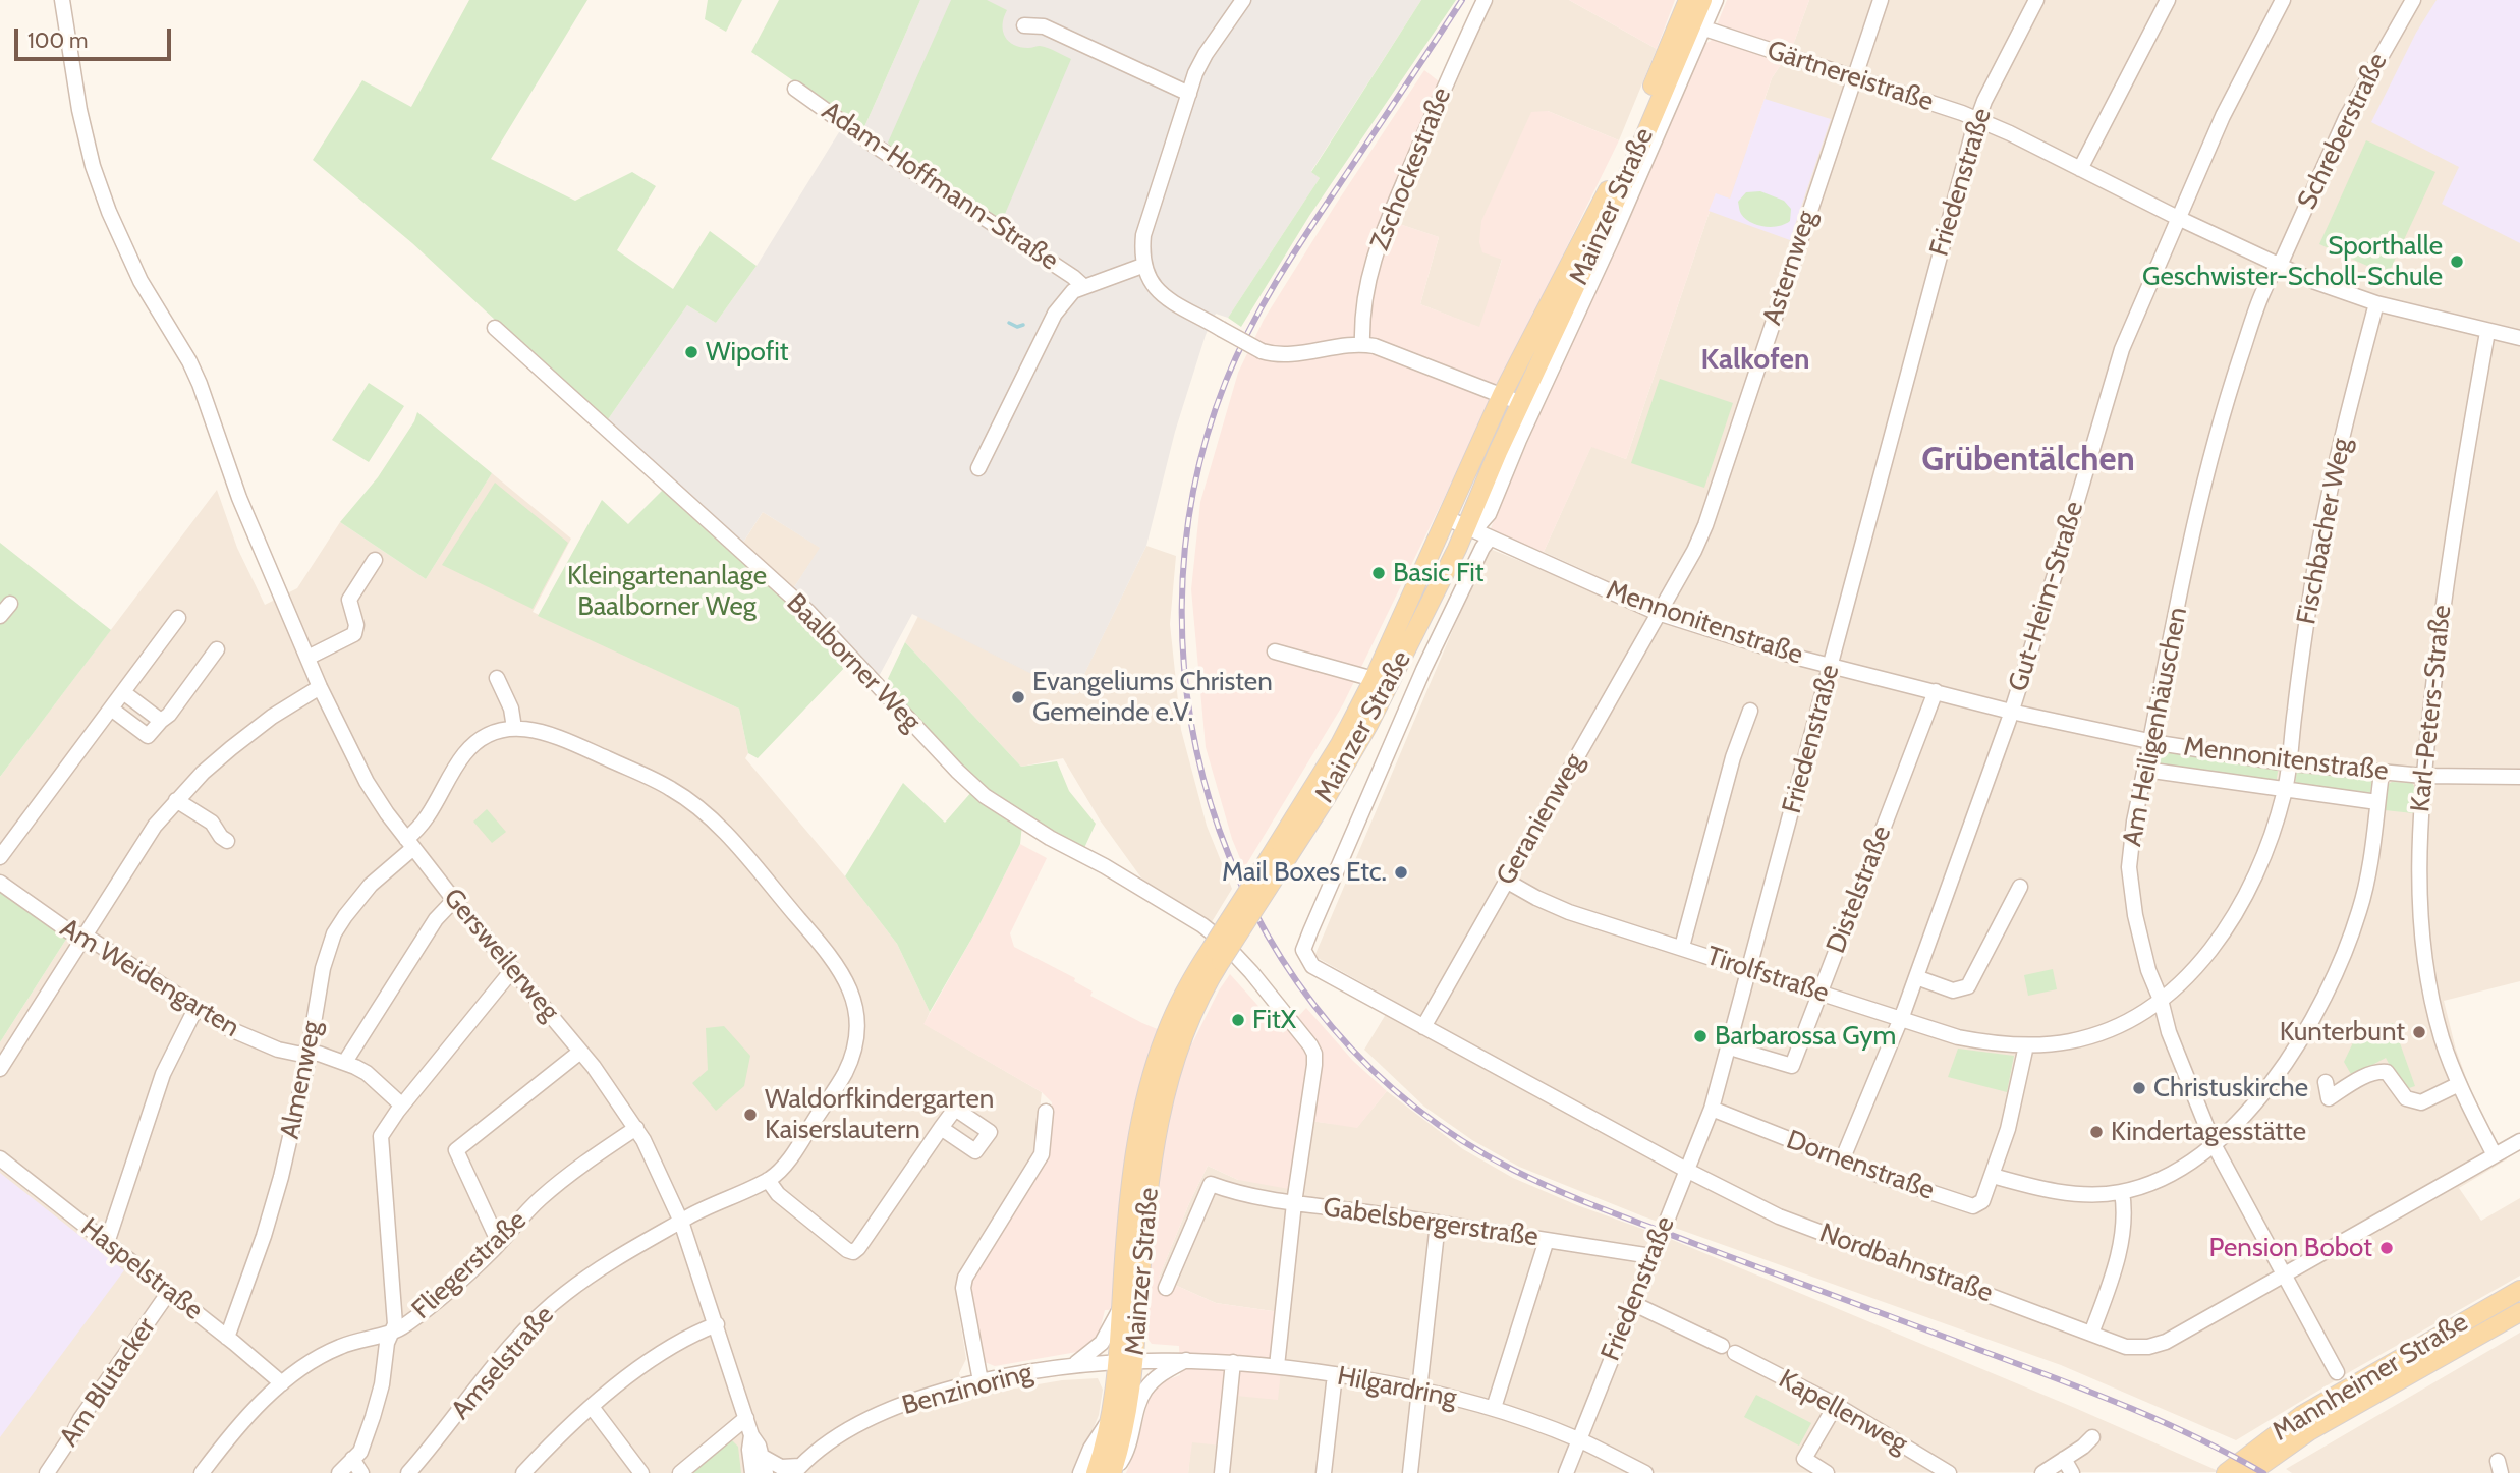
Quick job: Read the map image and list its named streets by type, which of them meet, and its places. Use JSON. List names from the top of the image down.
{
  "streets": {
    "main road": ["Mainzer Straße", "Mannheimer Straße"],
    "street": [
      "Gärtnereistraße",
      "Schreberstraße",
      "Zschockestraße",
      "Friedenstraße",
      "Adam-Hoffmann-Straße",
      "Asternweg",
      "Fischbacher Weg",
      "Gut-Heim-Straße",
      "Mennonitenstraße",
      "Baalborner Weg",
      "Karl-Peters-Straße",
      "Am Heiligenhäuschen",
      "Geranienweg",
      "Distelstraße",
      "Gersweilerweg",
      "Tirolfstraße",
      "Am Weidengarten",
      "Almenweg",
      "Dornenstraße",
      "Gabelsbergerstraße",
      "Nordbahnstraße",
      "Fliegerstraße",
      "Haspelstraße",
      "Amselstraße",
      "Am Blutacker",
      "Hilgardring",
      "Benzinoring",
      "Kapellenweg"
    ]
  },
  "crossings": [
    ["Gärtnereistraße", "Schreberstraße"],
    ["Gärtnereistraße", "Friedenstraße"],
    ["Gärtnereistraße", "Mainzer Straße"],
    ["Gärtnereistraße", "Asternweg"],
    ["Gärtnereistraße", "Fischbacher Weg"],
    ["Gärtnereistraße", "Gut-Heim-Straße"],
    ["Gärtnereistraße", "Karl-Peters-Straße"],
    ["Gärtnereistraße", "Am Heiligenhäuschen"],
    ["Schreberstraße", "Am Heiligenhäuschen"],
    ["Friedenstraße", "Mennonitenstraße"],
    ["Friedenstraße", "Distelstraße"],
    ["Friedenstraße", "Tirolfstraße"],
    ["Friedenstraße", "Dornenstraße"],
    ["Friedenstraße", "Gabelsbergerstraße"],
    ["Friedenstraße", "Nordbahnstraße"],
    ["Friedenstraße", "Hilgardring"],
    ["Friedenstraße", "Kapellenweg"],
    ["Mainzer Straße", "Mennonitenstraße"],
    ["Mainzer Straße", "Baalborner Weg"],
    ["Mainzer Straße", "Gabelsbergerstraße"],
    ["Mainzer Straße", "Nordbahnstraße"],
    ["Mainzer Straße", "Hilgardring"],
    ["Mainzer Straße", "Benzinoring"],
    ["Asternweg", "Mennonitenstraße"],
    ["Asternweg", "Geranienweg"],
    ["Fischbacher Weg", "Mennonitenstraße"],
    ["Fischbacher Weg", "Tirolfstraße"],
    ["Gut-Heim-Straße", "Mennonitenstraße"],
    ["Gut-Heim-Straße", "Tirolfstraße"],
    ["Gut-Heim-Straße", "Dornenstraße"],
    ["Mennonitenstraße", "Karl-Peters-Straße"],
    ["Mennonitenstraße", "Am Heiligenhäuschen"],
    ["Mennonitenstraße", "Geranienweg"],
    ["Mennonitenstraße", "Distelstraße"],
    ["Mennonitenstraße", "Tirolfstraße"],
    ["Baalborner Weg", "Gabelsbergerstraße"],
    ["Baalborner Weg", "Hilgardring"],
    ["Karl-Peters-Straße", "Nordbahnstraße"],
    ["Am Heiligenhäuschen", "Tirolfstraße"],
    ["Am Heiligenhäuschen", "Nordbahnstraße"],
    ["Geranienweg", "Tirolfstraße"],
    ["Geranienweg", "Nordbahnstraße"],
    ["Distelstraße", "Tirolfstraße"],
    ["Gersweilerweg", "Almenweg"],
    ["Gersweilerweg", "Fliegerstraße"],
    ["Gersweilerweg", "Amselstraße"],
    ["Tirolfstraße", "Dornenstraße"],
    ["Am Weidengarten", "Almenweg"],
    ["Almenweg", "Haspelstraße"],
    ["Fliegerstraße", "Haspelstraße"],
    ["Haspelstraße", "Am Blutacker"],
    ["Hilgardring", "Benzinoring"]
  ],
  "districts": ["Kalkofen", "Grübentälchen"],
  "parks": ["Kleingartenanlage Baalborner Weg"],
  "places": [
    "Sporthalle Geschwister-Scholl-Schule",
    "Wipofit",
    "Basic Fit",
    "Evangeliums Christen Gemeinde e.V.",
    "Mail Boxes Etc.",
    "FitX",
    "Kunterbunt",
    "Barbarossa Gym",
    "Christuskirche",
    "Waldorfkindergarten Kaiserslautern",
    "Kindertagesstätte",
    "Pension Bobot"
  ],
  "scale_bar": "100 m"
}
